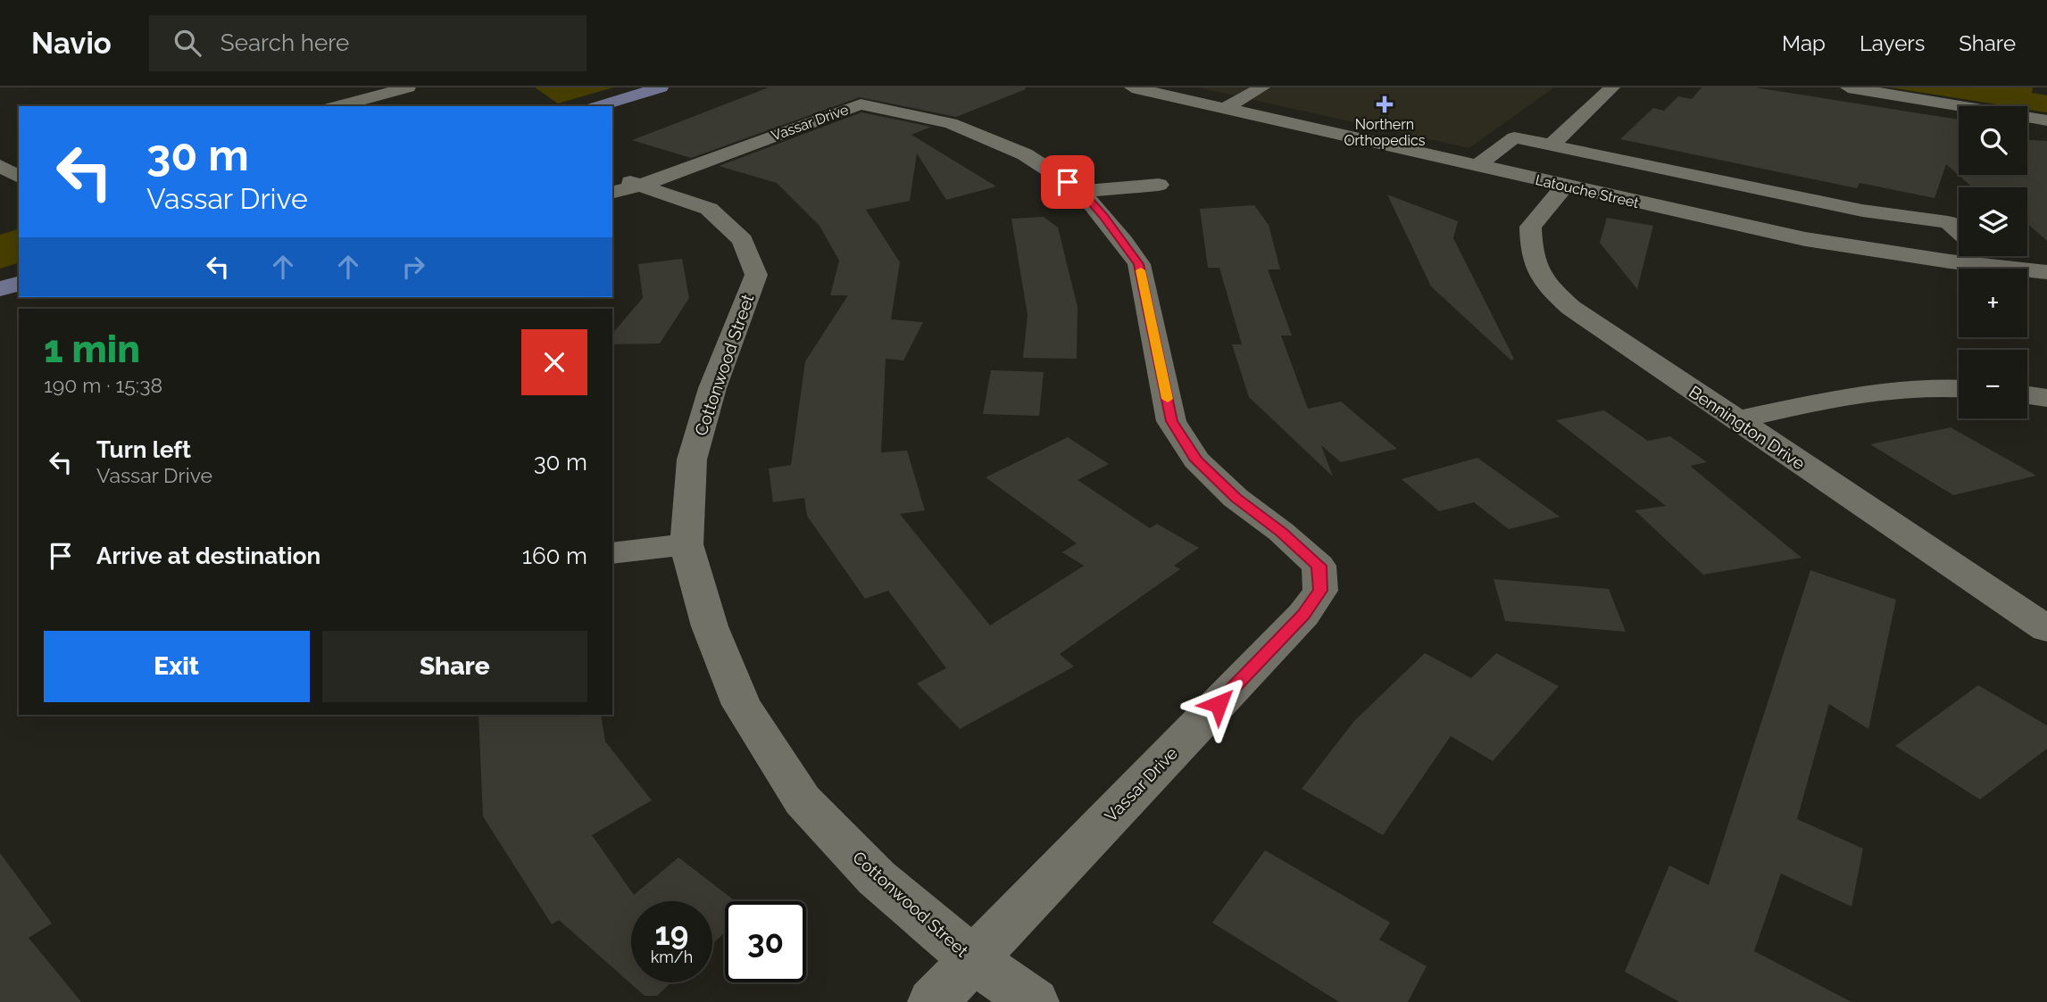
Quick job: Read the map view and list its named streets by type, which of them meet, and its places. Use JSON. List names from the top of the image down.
{
  "streets": {
    "street": [
      "Vassar Drive",
      "Latouche Street",
      "Cottonwood Street",
      "Bennington Drive"
    ]
  },
  "crossings": [
    ["Vassar Drive", "Cottonwood Street"],
    ["Latouche Street", "Bennington Drive"]
  ],
  "places": {
    "health": ["Northern Orthopedics"]
  },
  "page": {
    "header": "Navio",
    "search": "Search here",
    "nav": ["Map", "Layers", "Share"],
    "map_buttons": ["+", "−"],
    "turn": ["30 m", "Vassar Drive"],
    "heading": ["1 min", "190 m · 15:38"],
    "list": [
      {
        "name": "Turn left",
        "note": "Vassar Drive",
        "value": "30 m"
      },
      {
        "name": "Arrive at destination",
        "value": "160 m"
      }
    ],
    "buttons": ["Exit", "Share"],
    "speed": "19 km/h",
    "limit": "30"
  }
}
